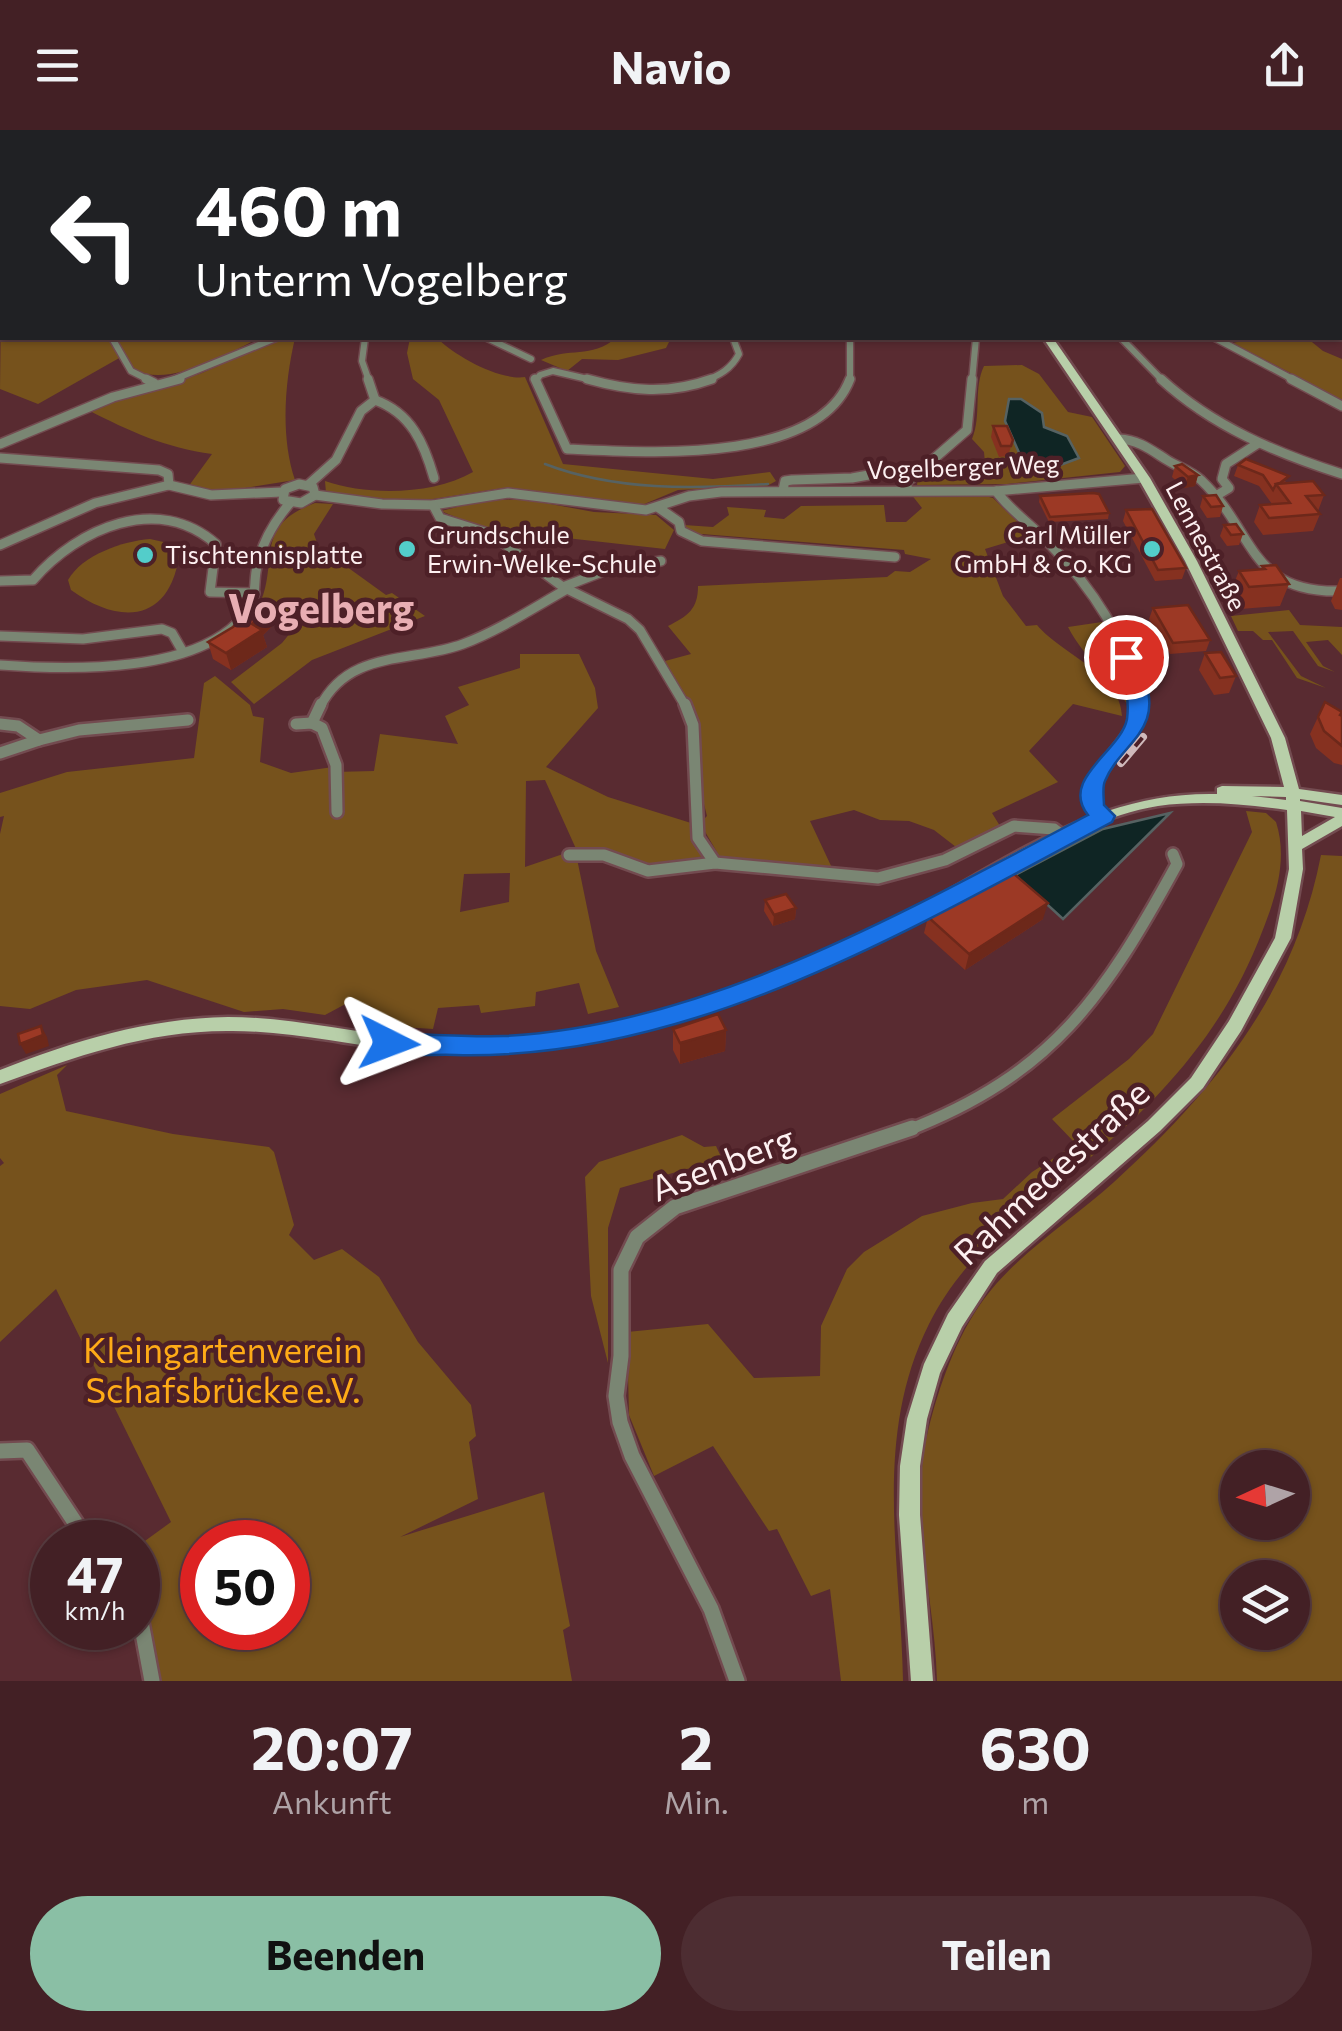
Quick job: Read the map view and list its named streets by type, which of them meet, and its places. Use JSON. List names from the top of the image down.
{
  "streets": {
    "main road": ["Lennestraße", "Rahmedestraße"],
    "street": ["Vogelberger Weg", "Asenberg"]
  },
  "crossings": [
    ["Vogelberger Weg", "Lennestraße"],
    ["Lennestraße", "Rahmedestraße"]
  ],
  "districts": ["Vogelberg"],
  "parks": ["Kleingartenverein Schafsbrücke e.V."],
  "places": ["Grundschule Erwin-Welke-Schule", "Carl Müller GmbH & Co. KG", "Tischtennisplatte"],
  "north": "left",
  "page": {
    "header": "Navio",
    "turn": ["460 m", "Unterm Vogelberg"],
    "speed": "47 km/h",
    "limit": "50",
    "eta": [
      "20:07",
      "Ankunft",
      "2",
      "Min.",
      "630",
      "m"
    ],
    "buttons": ["Beenden", "Teilen"]
  }
}
